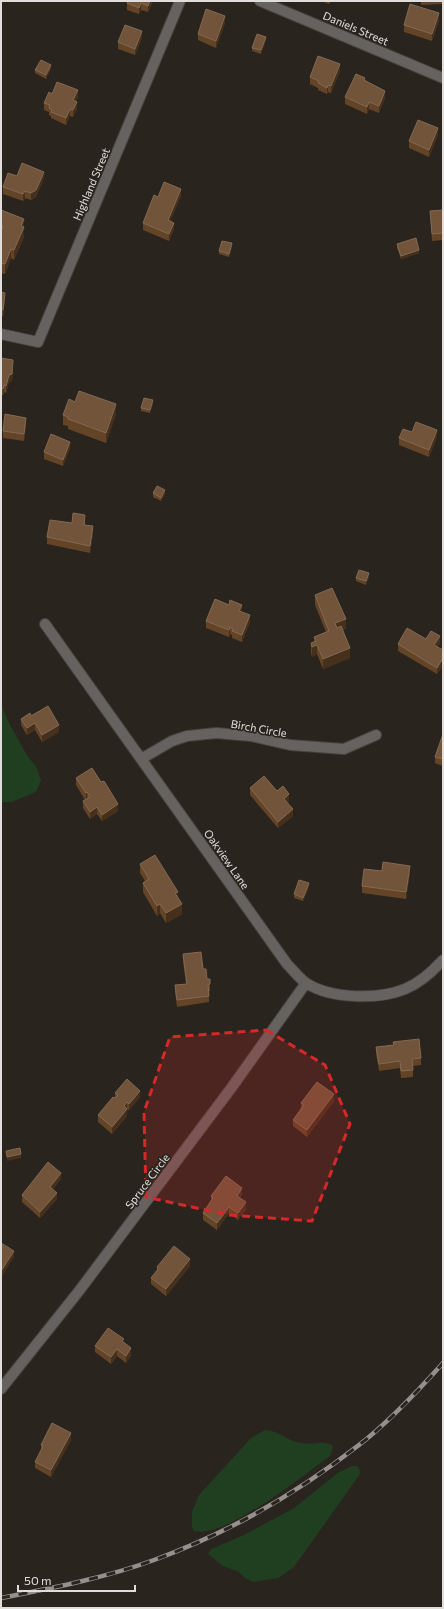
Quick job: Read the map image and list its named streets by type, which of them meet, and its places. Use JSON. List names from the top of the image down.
{
  "streets": {
    "street": [
      "Daniels Street",
      "Highland Street",
      "Birch Circle",
      "Oakview Lane",
      "Spruce Circle"
    ]
  },
  "crossings": [
    ["Birch Circle", "Oakview Lane"],
    ["Oakview Lane", "Spruce Circle"]
  ],
  "scale_bar": "50 m"
}
